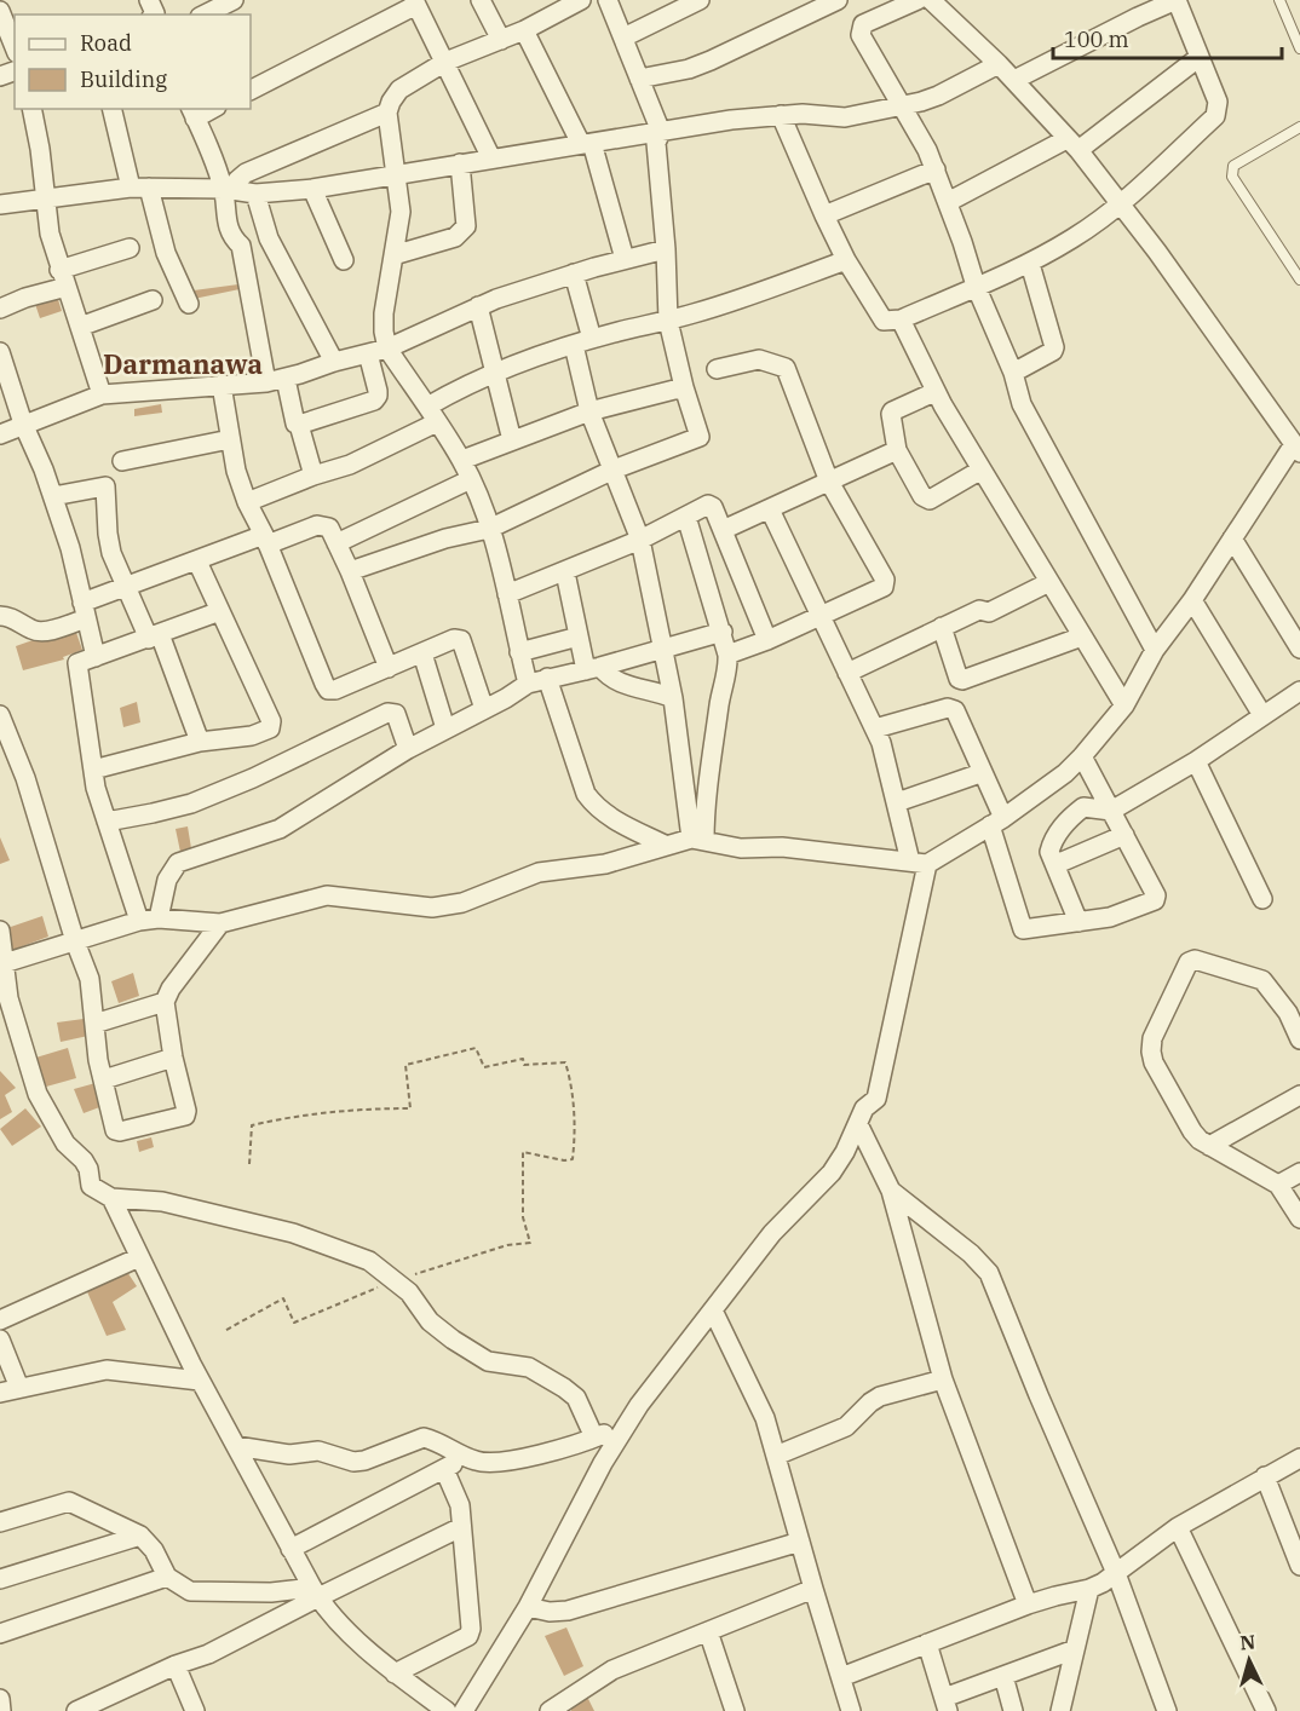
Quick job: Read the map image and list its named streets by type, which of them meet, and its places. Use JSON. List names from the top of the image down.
{
  "districts": ["Darmanawa"],
  "legend": ["Road", "Building"],
  "scale_bar": "100 m",
  "north": "top"
}
